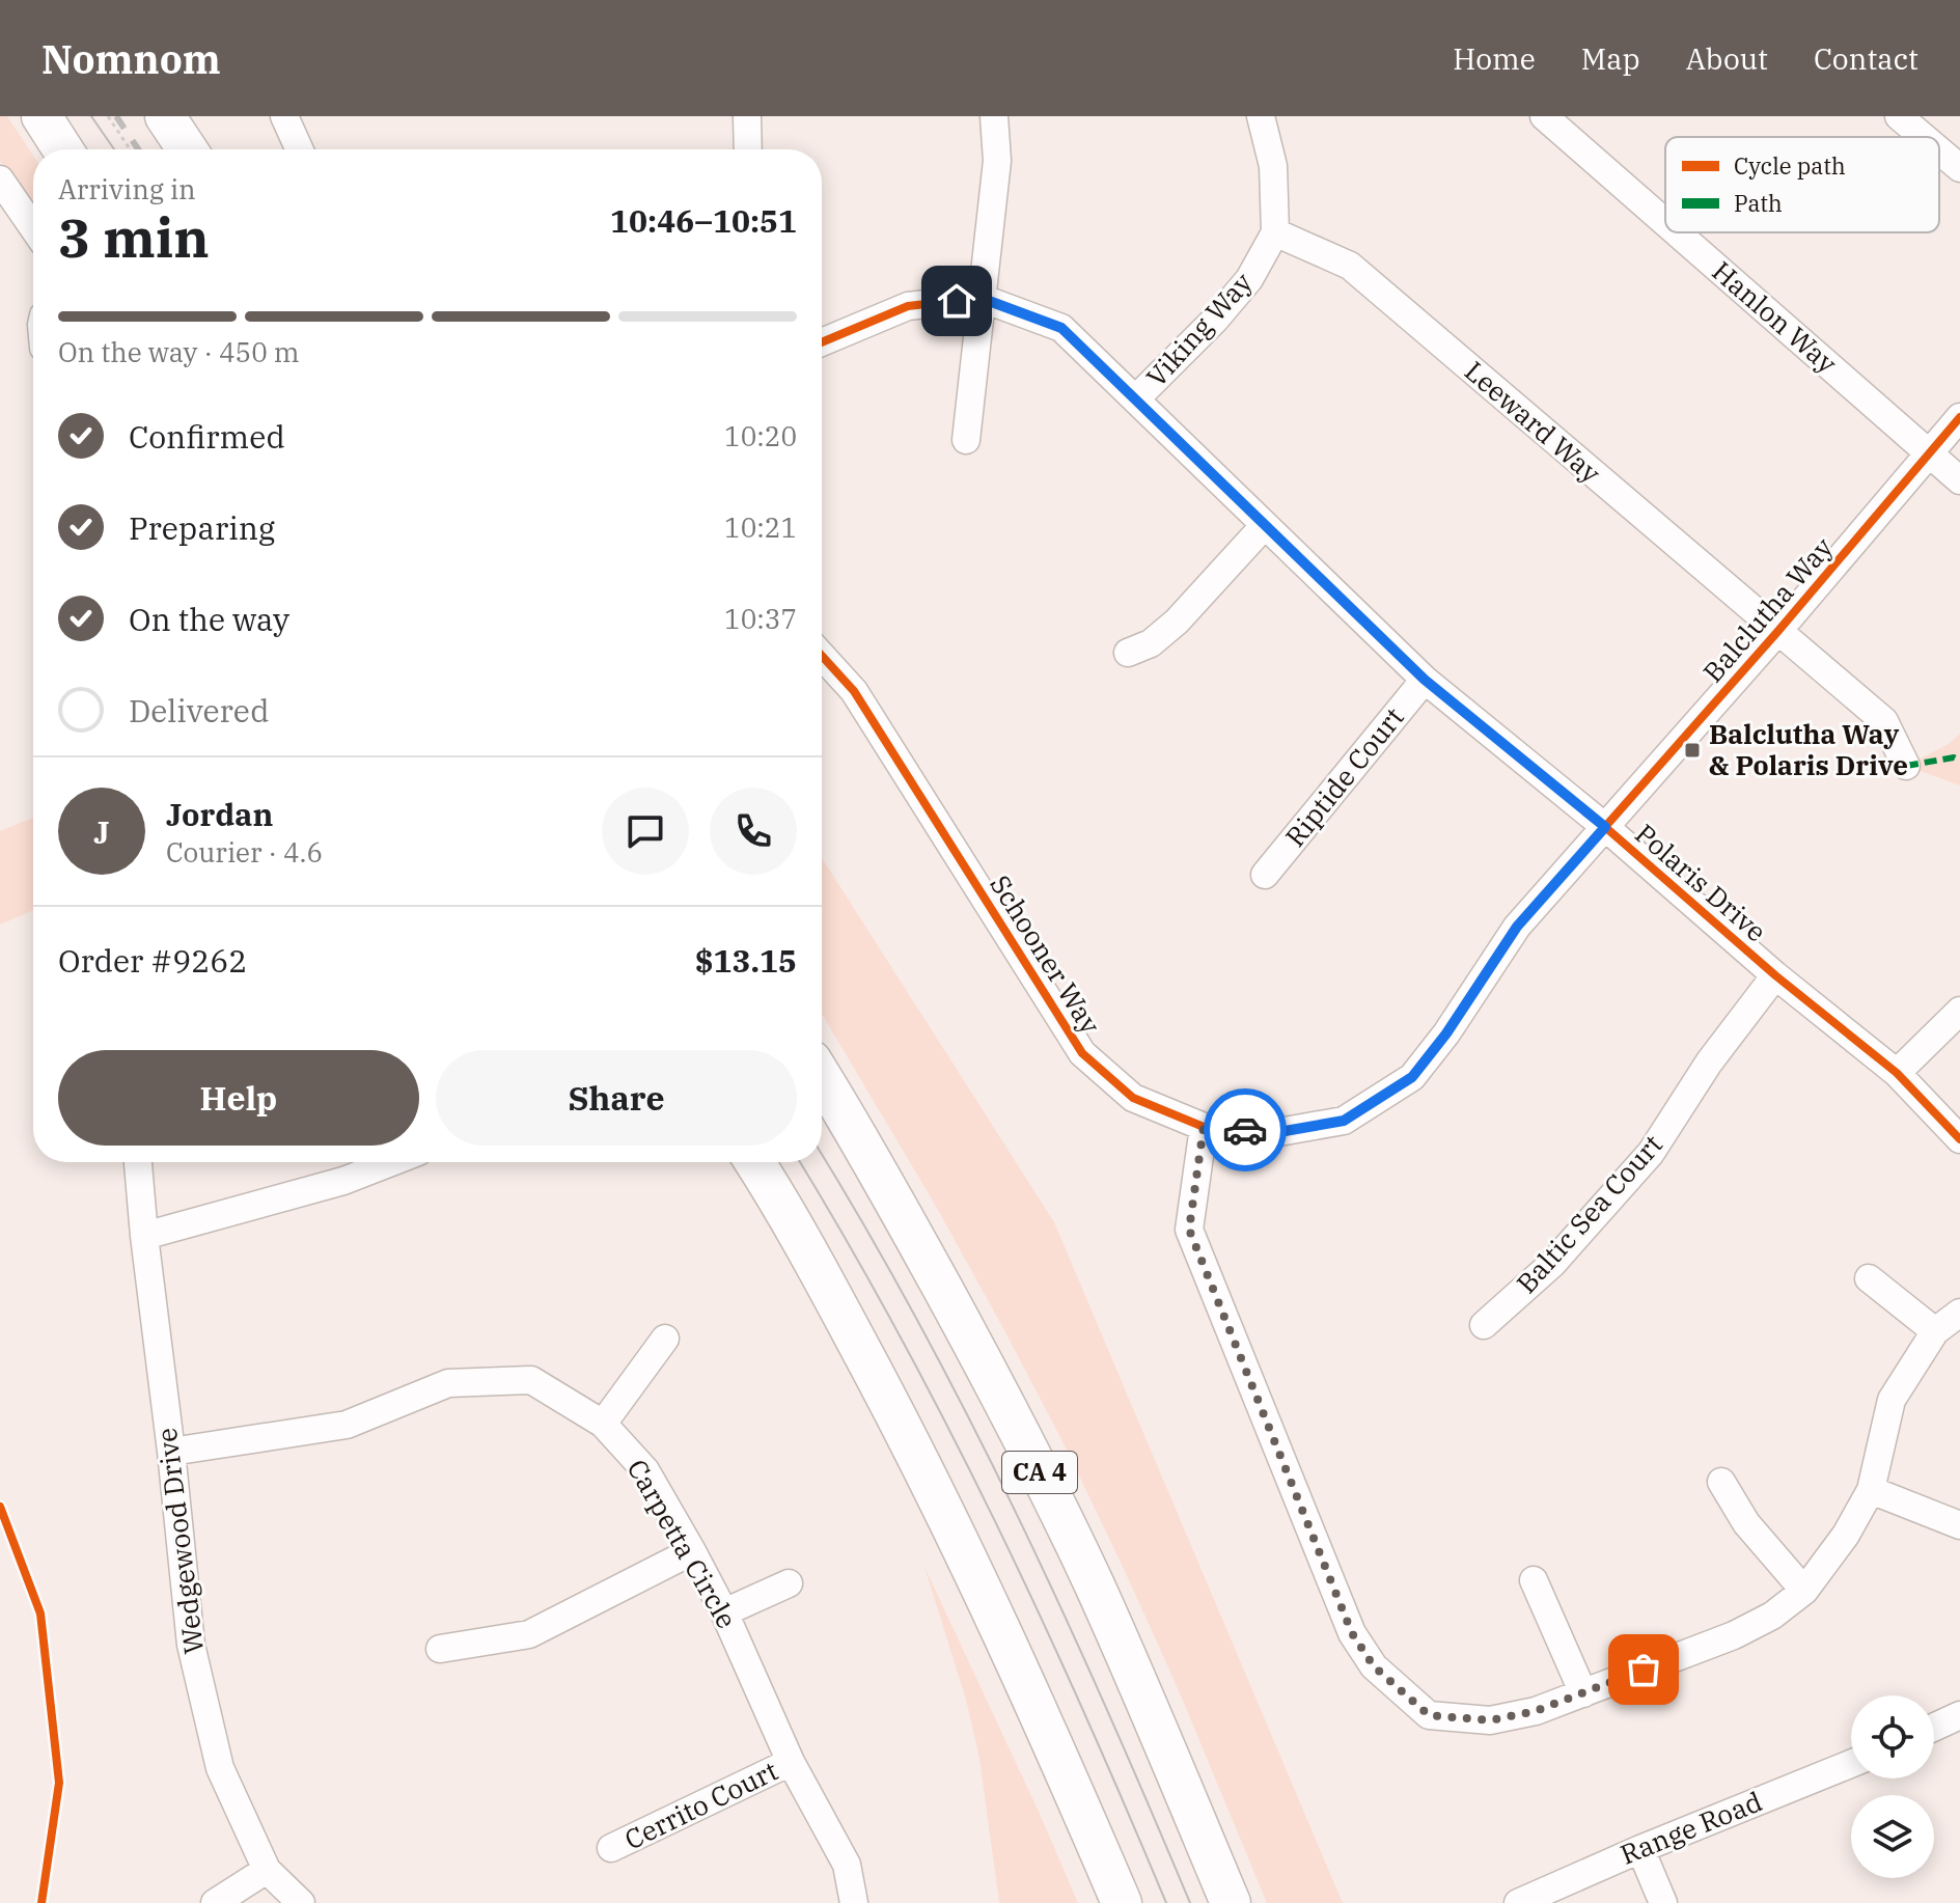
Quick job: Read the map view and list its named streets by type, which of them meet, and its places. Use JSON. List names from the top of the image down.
{
  "streets": {
    "highway": ["CA 4"],
    "street": [
      "Hanlon Way",
      "Viking Way",
      "Leeward Way",
      "Balclutha Way",
      "Riptide Court",
      "Polaris Drive",
      "Schooner Way",
      "Baltic Sea Court",
      "Wedgewood Drive",
      "Carpetta Circle",
      "Cerrito Court",
      "Range Road"
    ]
  },
  "crossings": [
    ["Hanlon Way", "Balclutha Way"],
    ["Viking Way", "Leeward Way"],
    ["Viking Way", "Polaris Drive"],
    ["Leeward Way", "Balclutha Way"],
    ["Balclutha Way", "Polaris Drive"],
    ["Balclutha Way", "Schooner Way"],
    ["Riptide Court", "Polaris Drive"],
    ["Polaris Drive", "Schooner Way"],
    ["Polaris Drive", "Baltic Sea Court"],
    ["Wedgewood Drive", "Carpetta Circle"],
    ["Carpetta Circle", "Cerrito Court"]
  ],
  "places": {
    "transit": ["Balclutha Way & Polaris Drive"]
  },
  "legend": ["Cycle path", "Path"],
  "page": {
    "header": "Nomnom",
    "nav": [
      "Home",
      "Map",
      "About",
      "Contact"
    ],
    "heading": ["3 min", "Arriving in", "10:46–10:51"],
    "panel": [
      "Jordan",
      "Courier · 4.6",
      "Order #9262",
      "$13.15"
    ],
    "bar": "On the way · 450 m",
    "list": [
      ["Confirmed", "10:20"],
      ["Preparing", "10:21"],
      ["On the way", "10:37"],
      "Delivered"
    ],
    "round": "J",
    "buttons": ["Help", "Share"]
  }
}
